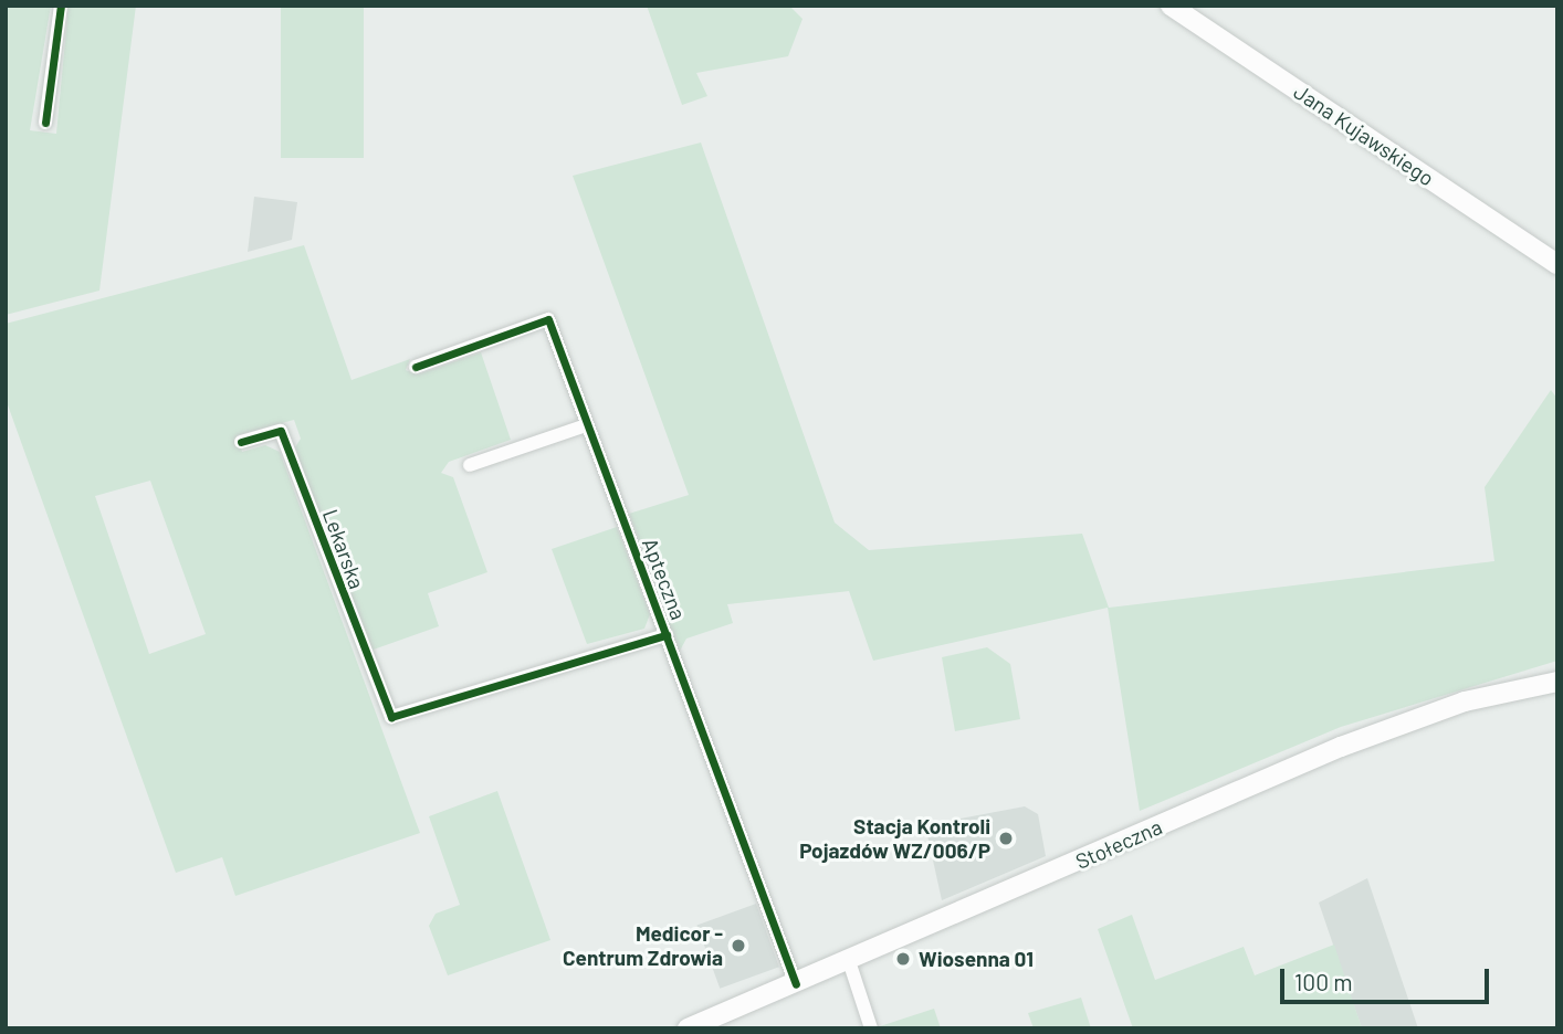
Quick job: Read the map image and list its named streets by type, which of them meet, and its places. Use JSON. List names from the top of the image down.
{
  "streets": {
    "main road": ["Jana Kujawskiego", "Stołeczna"],
    "street": ["Lekarska", "Apteczna"]
  },
  "crossings": [
    ["Lekarska", "Apteczna"],
    ["Apteczna", "Stołeczna"]
  ],
  "places": ["Stacja Kontroli Pojazdów WZ/006/P", "Medicor - Centrum Zdrowia", "Wiosenna 01"],
  "scale_bar": "100 m"
}
